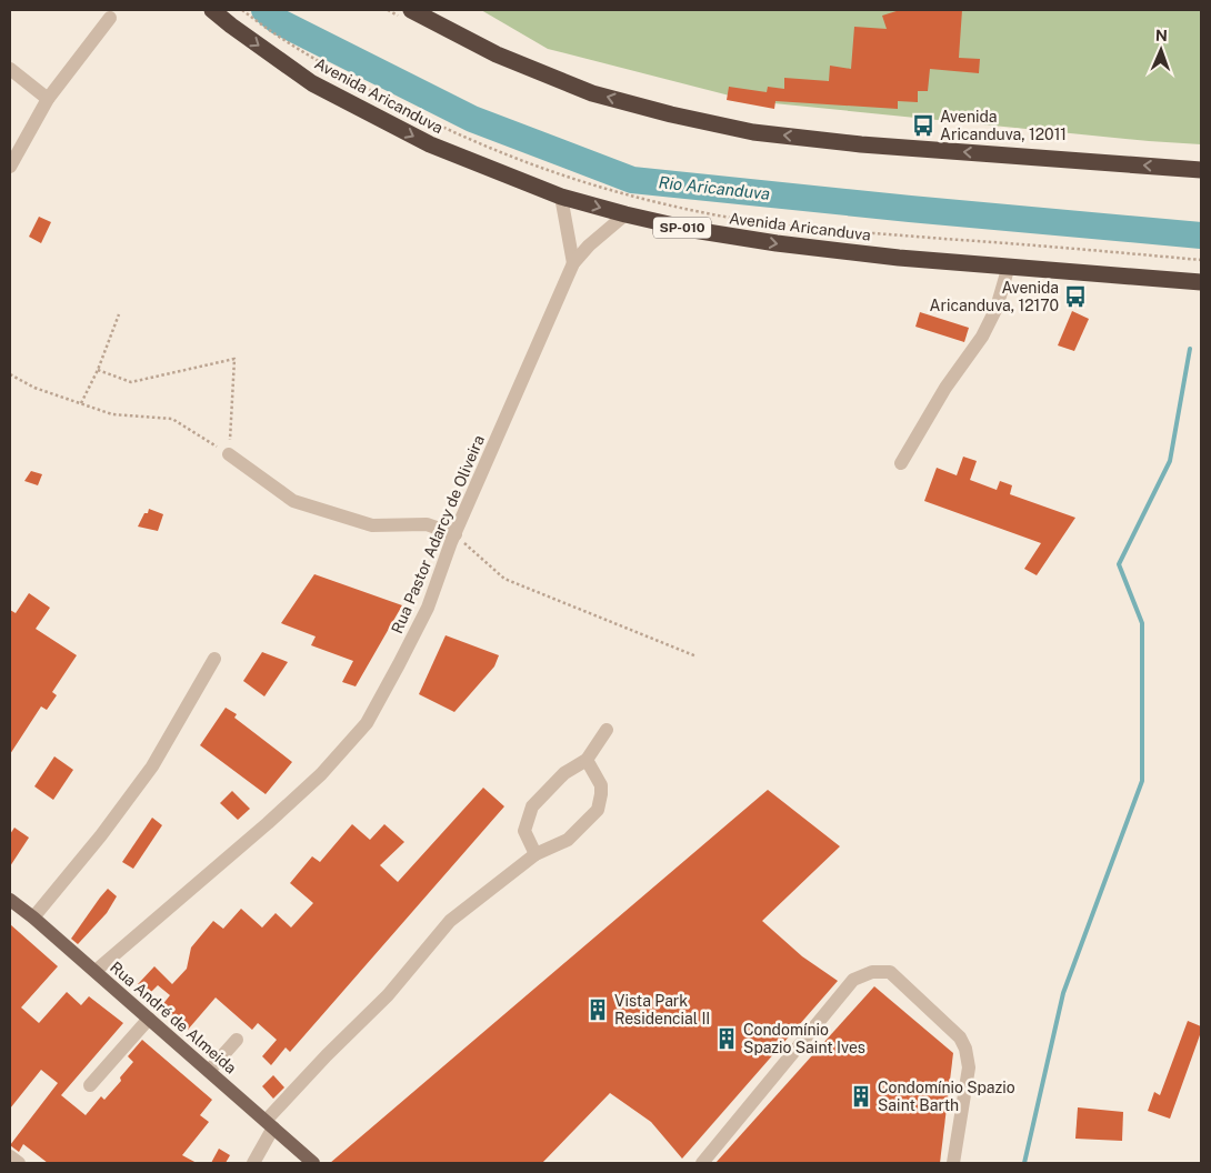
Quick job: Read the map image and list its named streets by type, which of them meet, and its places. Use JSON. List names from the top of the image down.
{
  "streets": {
    "highway": ["Avenida Aricanduva", "SP-010"],
    "main road": ["Rua André de Almeida"],
    "street": ["Rua Pastor Adarcy de Oliveira"]
  },
  "crossings": [
    ["Avenida Aricanduva", "Rua Pastor Adarcy de Oliveira"],
    ["Rua Pastor Adarcy de Oliveira", "Rua André de Almeida"]
  ],
  "water": ["Rio Aricanduva"],
  "places": {
    "bus stop": ["Avenida Aricanduva, 12011", "Avenida Aricanduva, 12170"],
    "building": ["Vista Park Residencial II", "Condomínio Spazio Saint Ives", "Condomínio Spazio Saint Barth"]
  },
  "north": "top"
}
